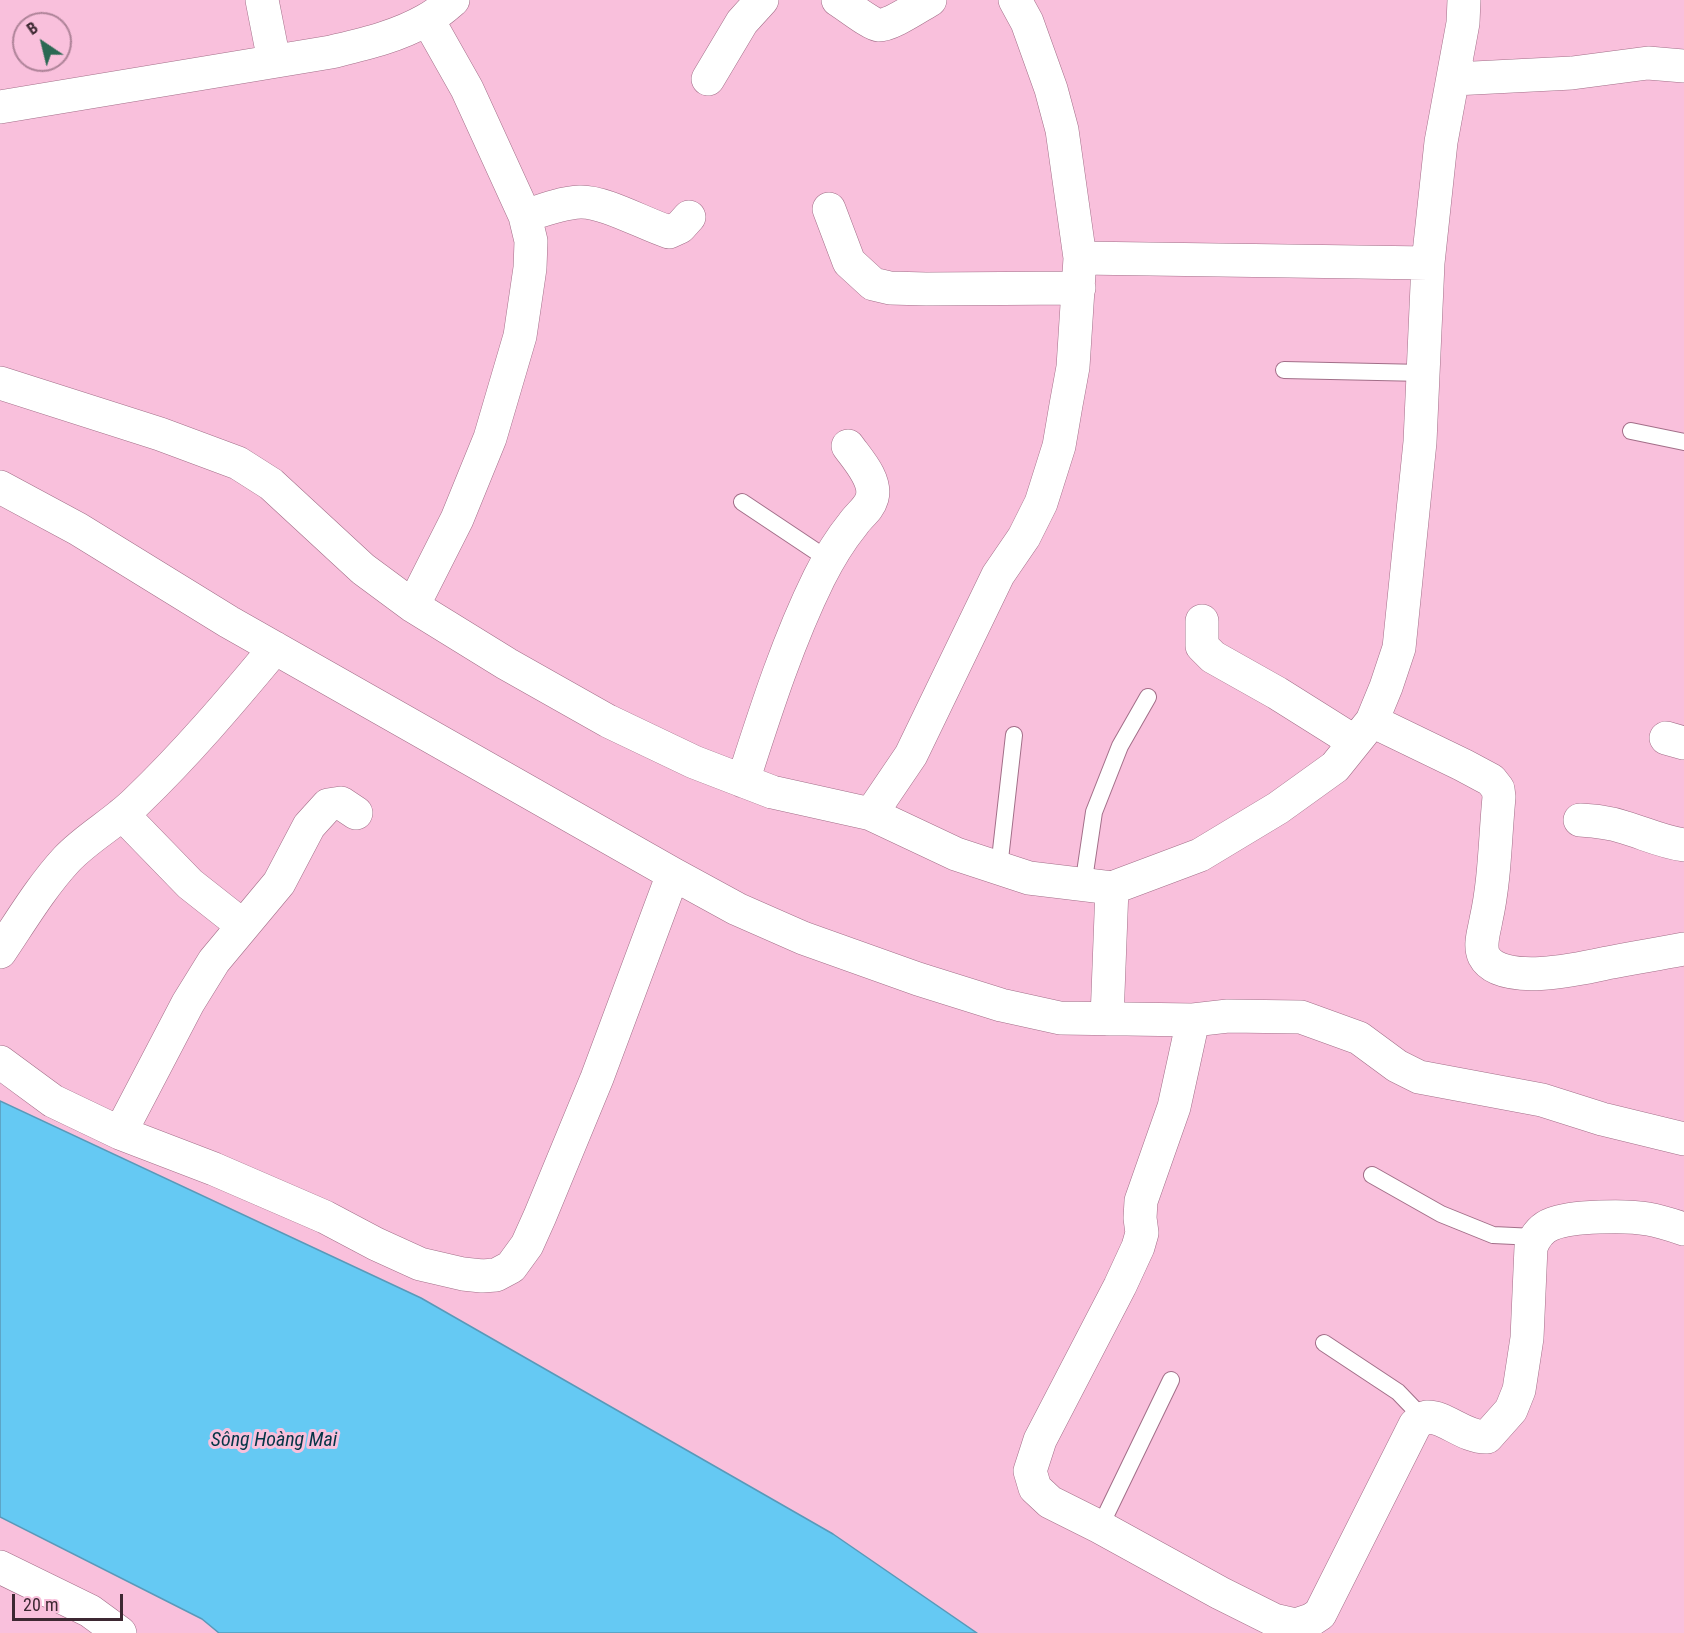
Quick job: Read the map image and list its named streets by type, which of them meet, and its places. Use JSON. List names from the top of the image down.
{
  "water": ["Sông Hoàng Mai"],
  "scale_bar": "20 m",
  "north": "top left"
}
